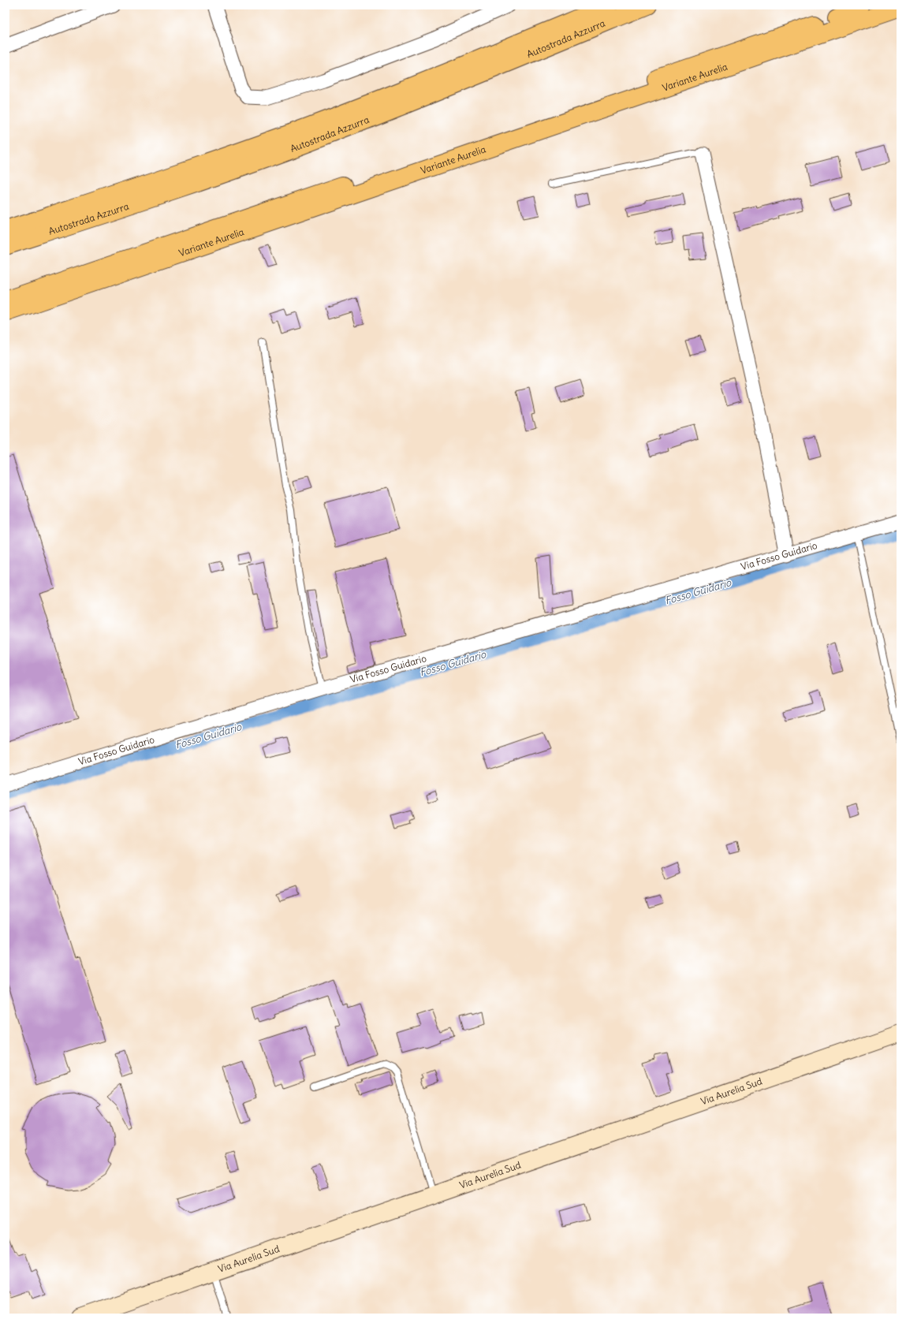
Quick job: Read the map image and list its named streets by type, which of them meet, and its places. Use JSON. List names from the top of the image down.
{
  "streets": {
    "highway": ["Autostrada Azzurra", "Variante Aurelia"],
    "main road": ["Via Aurelia Sud"],
    "street": ["Via Fosso Guidario"]
  },
  "water": ["Fosso Guidario"]
}
